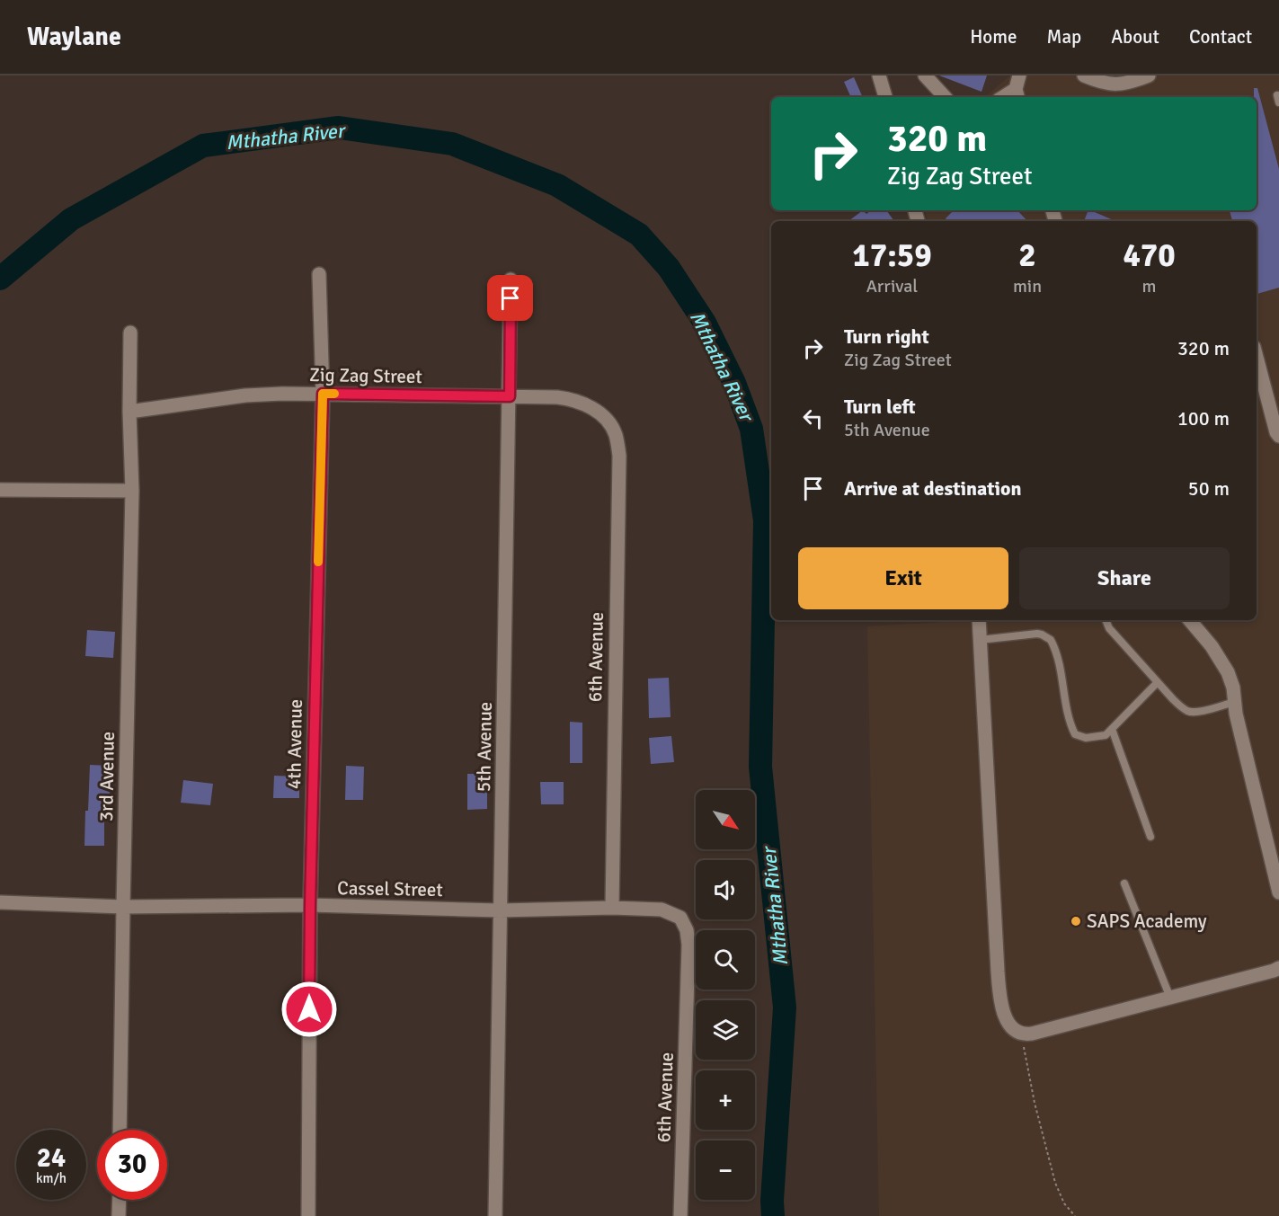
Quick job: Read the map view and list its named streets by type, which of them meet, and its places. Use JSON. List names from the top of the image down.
{
  "streets": {
    "street": [
      "Zig Zag Street",
      "6th Avenue",
      "4th Avenue",
      "5th Avenue",
      "3rd Avenue",
      "Cassel Street"
    ]
  },
  "crossings": [
    ["Zig Zag Street", "6th Avenue"],
    ["Zig Zag Street", "4th Avenue"],
    ["Zig Zag Street", "5th Avenue"],
    ["Zig Zag Street", "3rd Avenue"],
    ["6th Avenue", "Cassel Street"],
    ["4th Avenue", "Cassel Street"],
    ["5th Avenue", "Cassel Street"],
    ["3rd Avenue", "Cassel Street"]
  ],
  "water": ["Mthatha River"],
  "places": ["SAPS Academy"],
  "north": "bottom right",
  "page": {
    "header": "Waylane",
    "nav": [
      "Home",
      "Map",
      "About",
      "Contact"
    ],
    "turn": ["320 m", "Zig Zag Street"],
    "eta": [
      "17:59",
      "Arrival",
      "2",
      "min",
      "470",
      "m"
    ],
    "list": [
      {
        "name": "Turn right",
        "note": "Zig Zag Street",
        "value": "320 m"
      },
      {
        "name": "Turn left",
        "note": "5th Avenue",
        "value": "100 m"
      },
      {
        "name": "Arrive at destination",
        "value": "50 m"
      }
    ],
    "buttons": ["Exit", "Share"],
    "map_buttons": ["+", "−"],
    "speed": "24 km/h",
    "limit": "30"
  }
}
